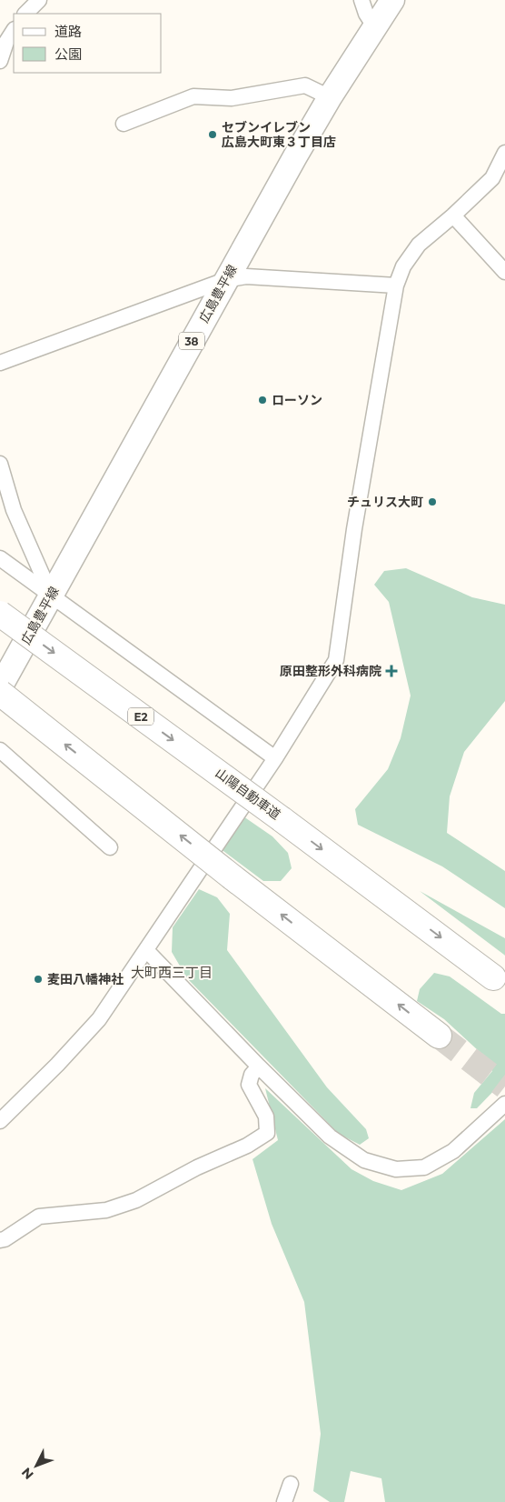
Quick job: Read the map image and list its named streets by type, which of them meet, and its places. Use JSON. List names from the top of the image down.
{
  "streets": {
    "highway": ["E2", "山陽自動車道"],
    "main road": ["広島豊平線", "38"]
  },
  "districts": ["大町西三丁目"],
  "places": {
    "other": [
      "セブンイレブン 広島大町東３丁目店",
      "ローソン",
      "チュリス大町",
      "麦田八幡神社"
    ],
    "health": ["原田整形外科病院"]
  },
  "legend": ["道路", "公園"],
  "north": "bottom left"
}
